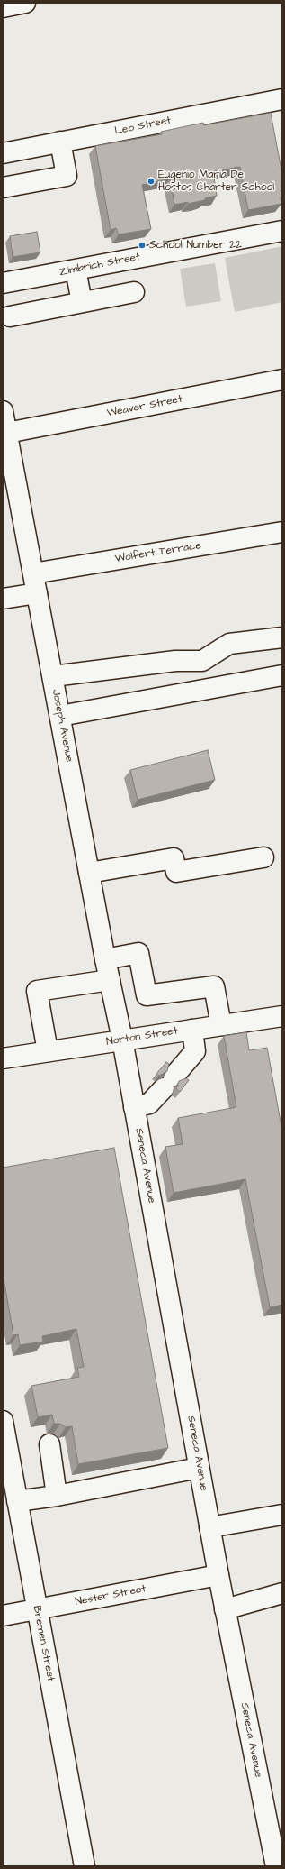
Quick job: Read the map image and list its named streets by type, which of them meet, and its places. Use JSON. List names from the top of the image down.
{
  "streets": {
    "street": [
      "Leo Street",
      "Zimbrich Street",
      "Weaver Street",
      "Wolfert Terrace",
      "Joseph Avenue",
      "Norton Street",
      "Seneca Avenue",
      "Nester Street",
      "Bremen Street"
    ]
  },
  "crossings": [
    ["Weaver Street", "Joseph Avenue"],
    ["Wolfert Terrace", "Joseph Avenue"],
    ["Joseph Avenue", "Norton Street"],
    ["Joseph Avenue", "Seneca Avenue"],
    ["Norton Street", "Seneca Avenue"],
    ["Seneca Avenue", "Nester Street"],
    ["Nester Street", "Bremen Street"]
  ],
  "places": ["Eugenio Maria De Hostos Charter School", "School Number 22"]
}
